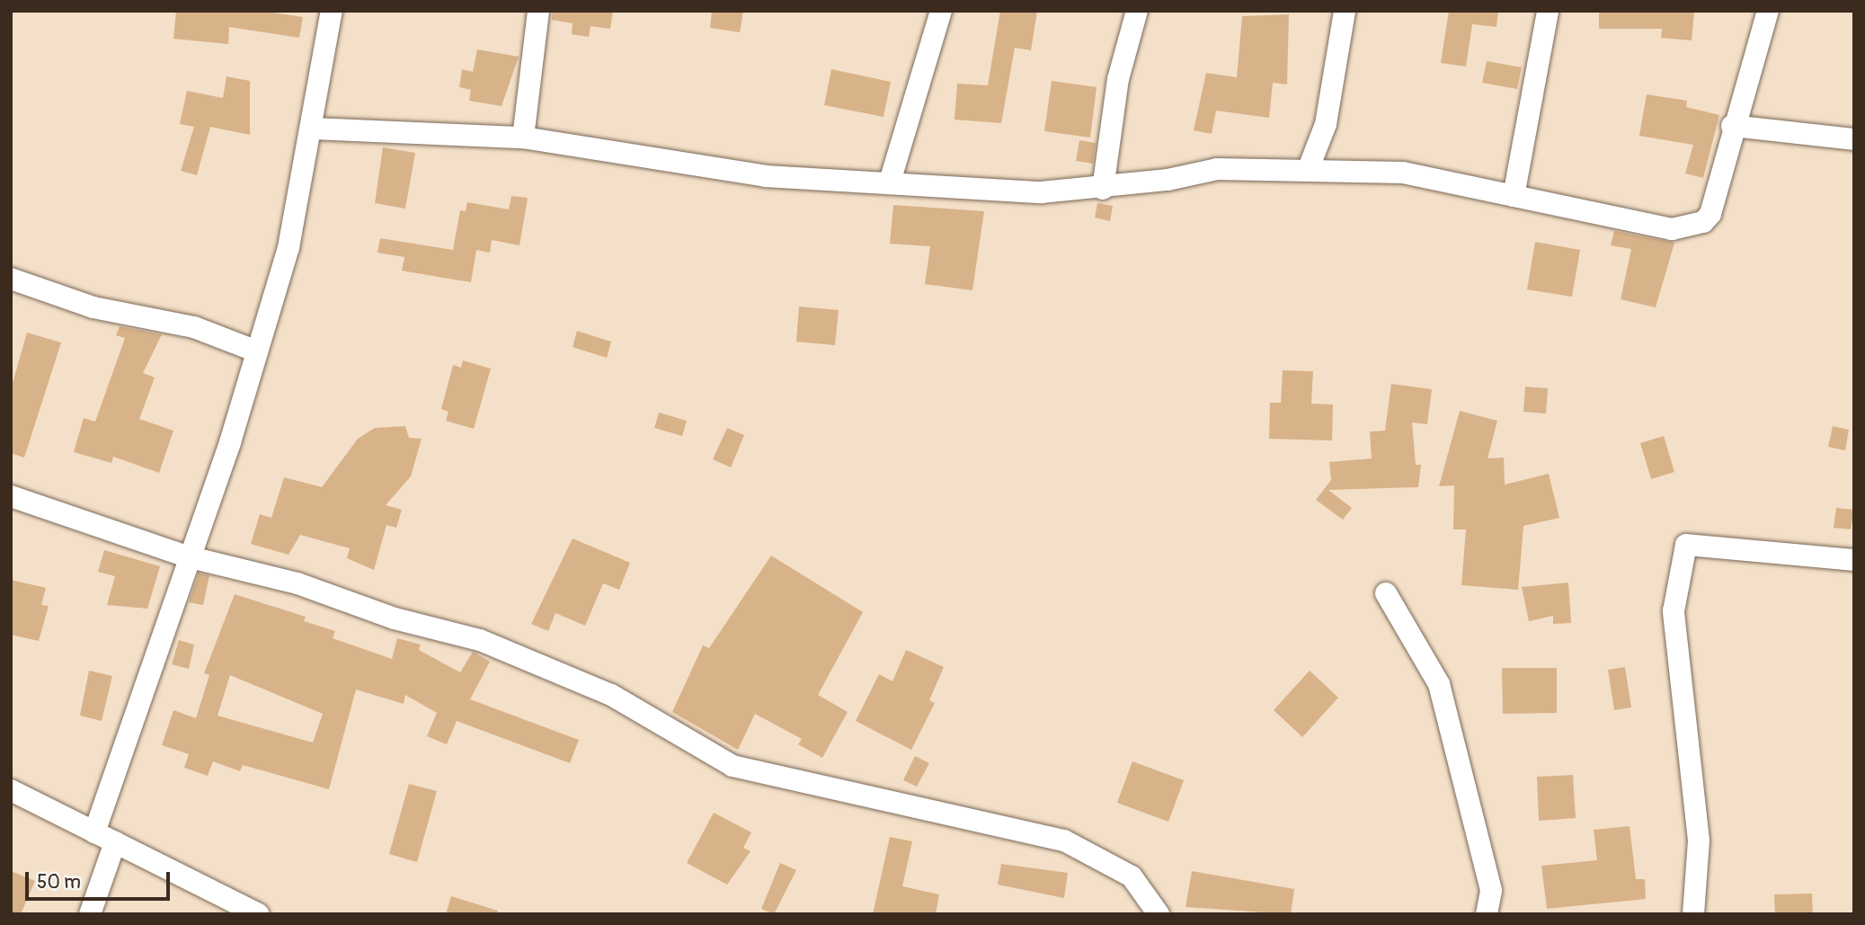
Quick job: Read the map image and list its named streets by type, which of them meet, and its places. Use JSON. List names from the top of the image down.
{
  "scale_bar": "50 m"
}
